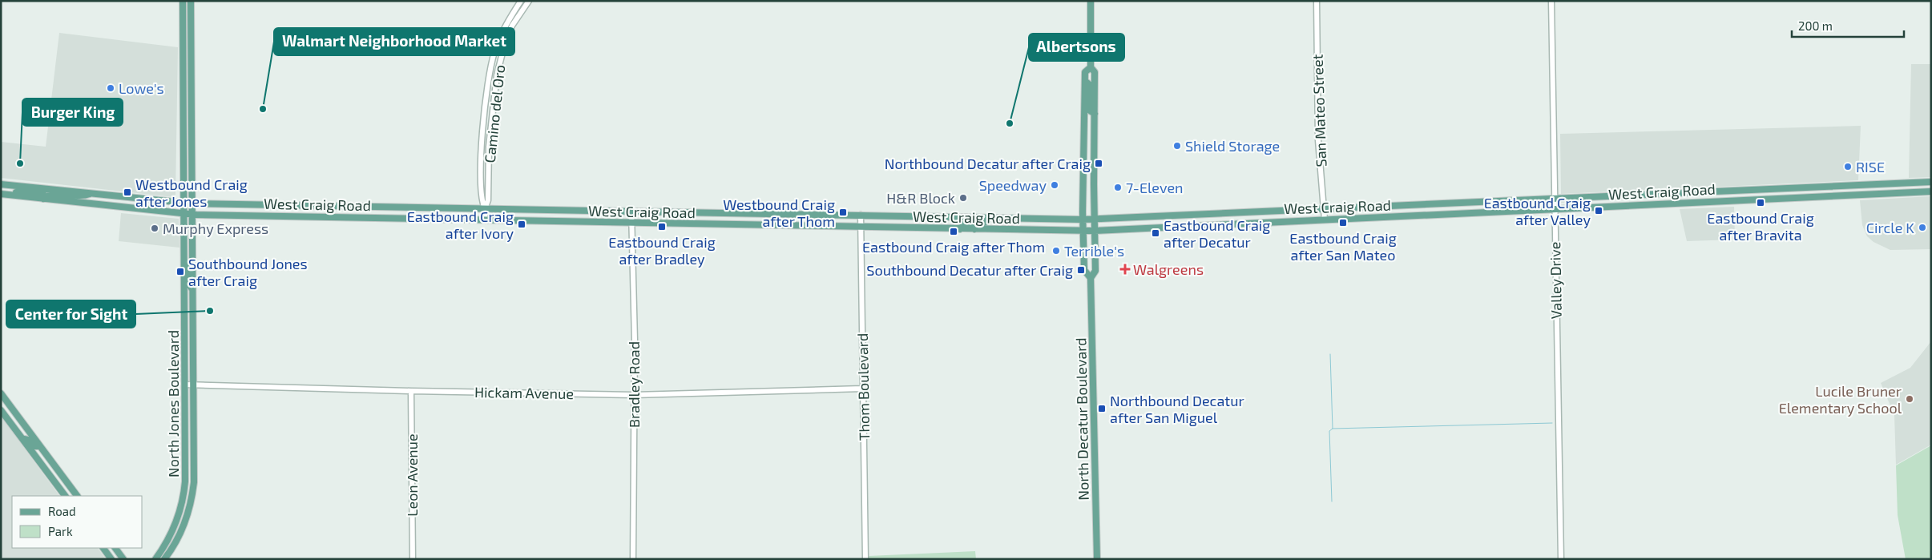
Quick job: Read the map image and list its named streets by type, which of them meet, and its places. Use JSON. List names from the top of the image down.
{
  "streets": {
    "main road": ["West Craig Road", "North Jones Boulevard", "North Decatur Boulevard"],
    "street": [
      "San Mateo Street",
      "Camino del Oro",
      "Valley Drive",
      "Bradley Road",
      "Thom Boulevard",
      "Hickam Avenue",
      "Leon Avenue"
    ]
  },
  "crossings": [
    ["San Mateo Street", "West Craig Road"],
    ["Camino del Oro", "West Craig Road"],
    ["West Craig Road", "Valley Drive"],
    ["West Craig Road", "Bradley Road"],
    ["West Craig Road", "Thom Boulevard"],
    ["West Craig Road", "North Jones Boulevard"],
    ["West Craig Road", "North Decatur Boulevard"],
    ["Bradley Road", "Hickam Avenue"],
    ["Thom Boulevard", "Hickam Avenue"],
    ["Hickam Avenue", "North Jones Boulevard"],
    ["Hickam Avenue", "Leon Avenue"]
  ],
  "places": {
    "other": [
      "Lowe's",
      "Walmart Neighborhood Market",
      "Albertsons",
      "Shield Storage",
      "Burger King",
      "RISE",
      "Speedway",
      "7-Eleven",
      "H&R Block",
      "Circle K",
      "Murphy Express",
      "Terrible's",
      "Center for Sight",
      "Lucile Bruner Elementary School"
    ],
    "transit": [
      "Northbound Decatur after Craig",
      "Westbound Craig after Jones",
      "Eastbound Craig after Bravita",
      "Eastbound Craig after Valley",
      "Westbound Craig after Thom",
      "Eastbound Craig after San Mateo",
      "Eastbound Craig after Ivory",
      "Eastbound Craig after Bradley",
      "Eastbound Craig after Thom",
      "Eastbound Craig after Decatur",
      "Southbound Decatur after Craig",
      "Southbound Jones after Craig",
      "Northbound Decatur after San Miguel"
    ],
    "health": ["Walgreens"]
  },
  "legend": ["Road", "Park"],
  "scale_bar": "200 m"
}
